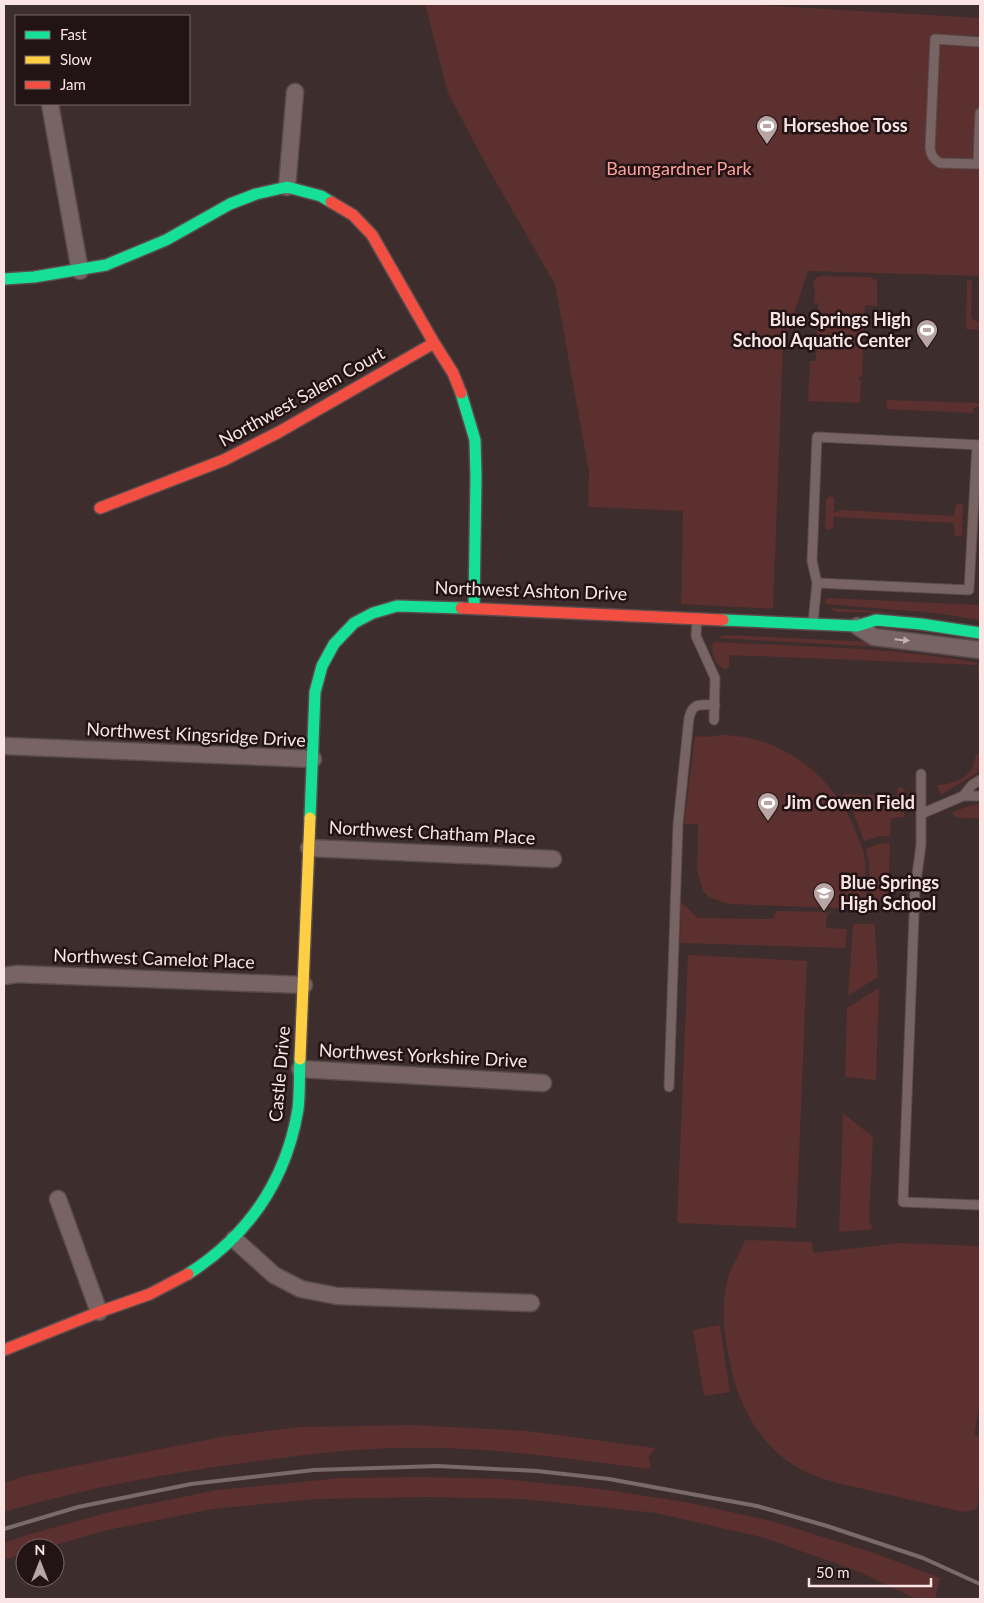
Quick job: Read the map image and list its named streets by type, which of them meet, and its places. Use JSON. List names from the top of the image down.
{
  "streets": {
    "street": [
      "Northwest Salem Court",
      "Northwest Ashton Drive",
      "Northwest Kingsridge Drive",
      "Northwest Chatham Place",
      "Northwest Camelot Place",
      "Northwest Yorkshire Drive",
      "Castle Drive"
    ]
  },
  "crossings": [
    ["Northwest Ashton Drive", "Northwest Kingsridge Drive"],
    ["Northwest Kingsridge Drive", "Northwest Chatham Place"],
    ["Northwest Kingsridge Drive", "Northwest Camelot Place"],
    ["Northwest Kingsridge Drive", "Castle Drive"],
    ["Northwest Camelot Place", "Castle Drive"],
    ["Northwest Yorkshire Drive", "Castle Drive"]
  ],
  "parks": ["Baumgardner Park"],
  "places": {
    "sports": ["Horseshoe Toss", "Blue Springs High School Aquatic Center", "Jim Cowen Field"],
    "school or university": ["Blue Springs High School"]
  },
  "legend": ["Fast", "Slow", "Jam"],
  "scale_bar": "50 m",
  "north": "top"
}
